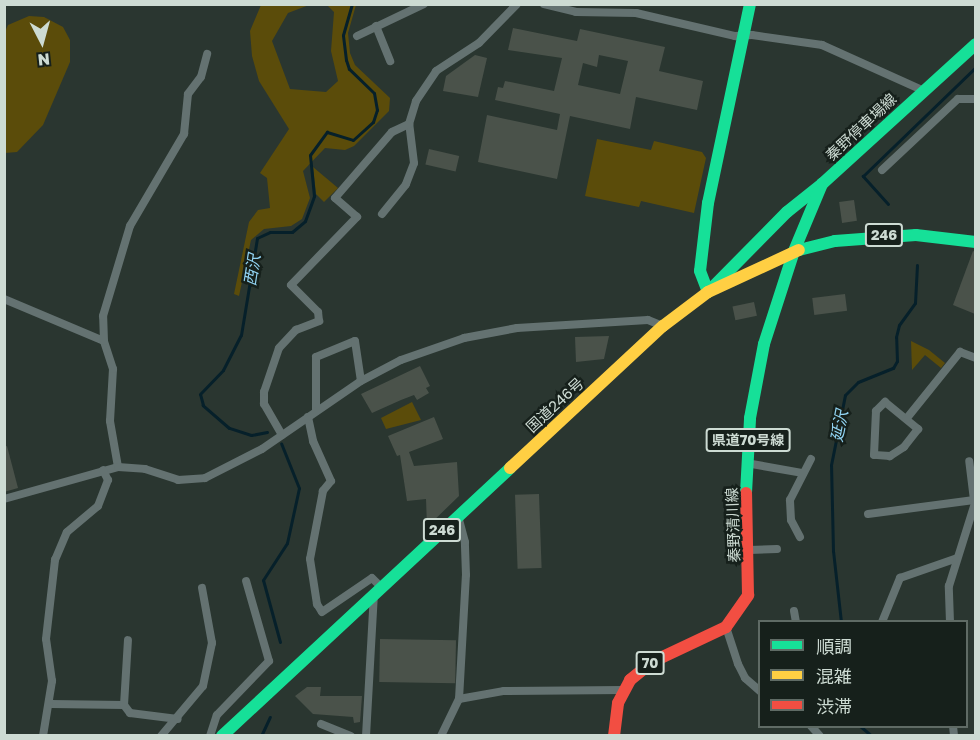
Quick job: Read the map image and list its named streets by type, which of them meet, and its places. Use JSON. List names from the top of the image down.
{
  "streets": {
    "main road": [
      "秦野停車場線",
      "246",
      "国道246号",
      "県道70号線",
      "秦野清川線",
      "70"
    ]
  },
  "crossings": [
    ["秦野停車場線", "国道246号"],
    ["秦野停車場線", "秦野清川線"],
    ["国道246号", "秦野清川線"],
    ["秦野清川線", "70"]
  ],
  "water": ["西沢", "延沢"],
  "legend": ["順調", "混雑", "渋滞"],
  "north": "bottom"
}
